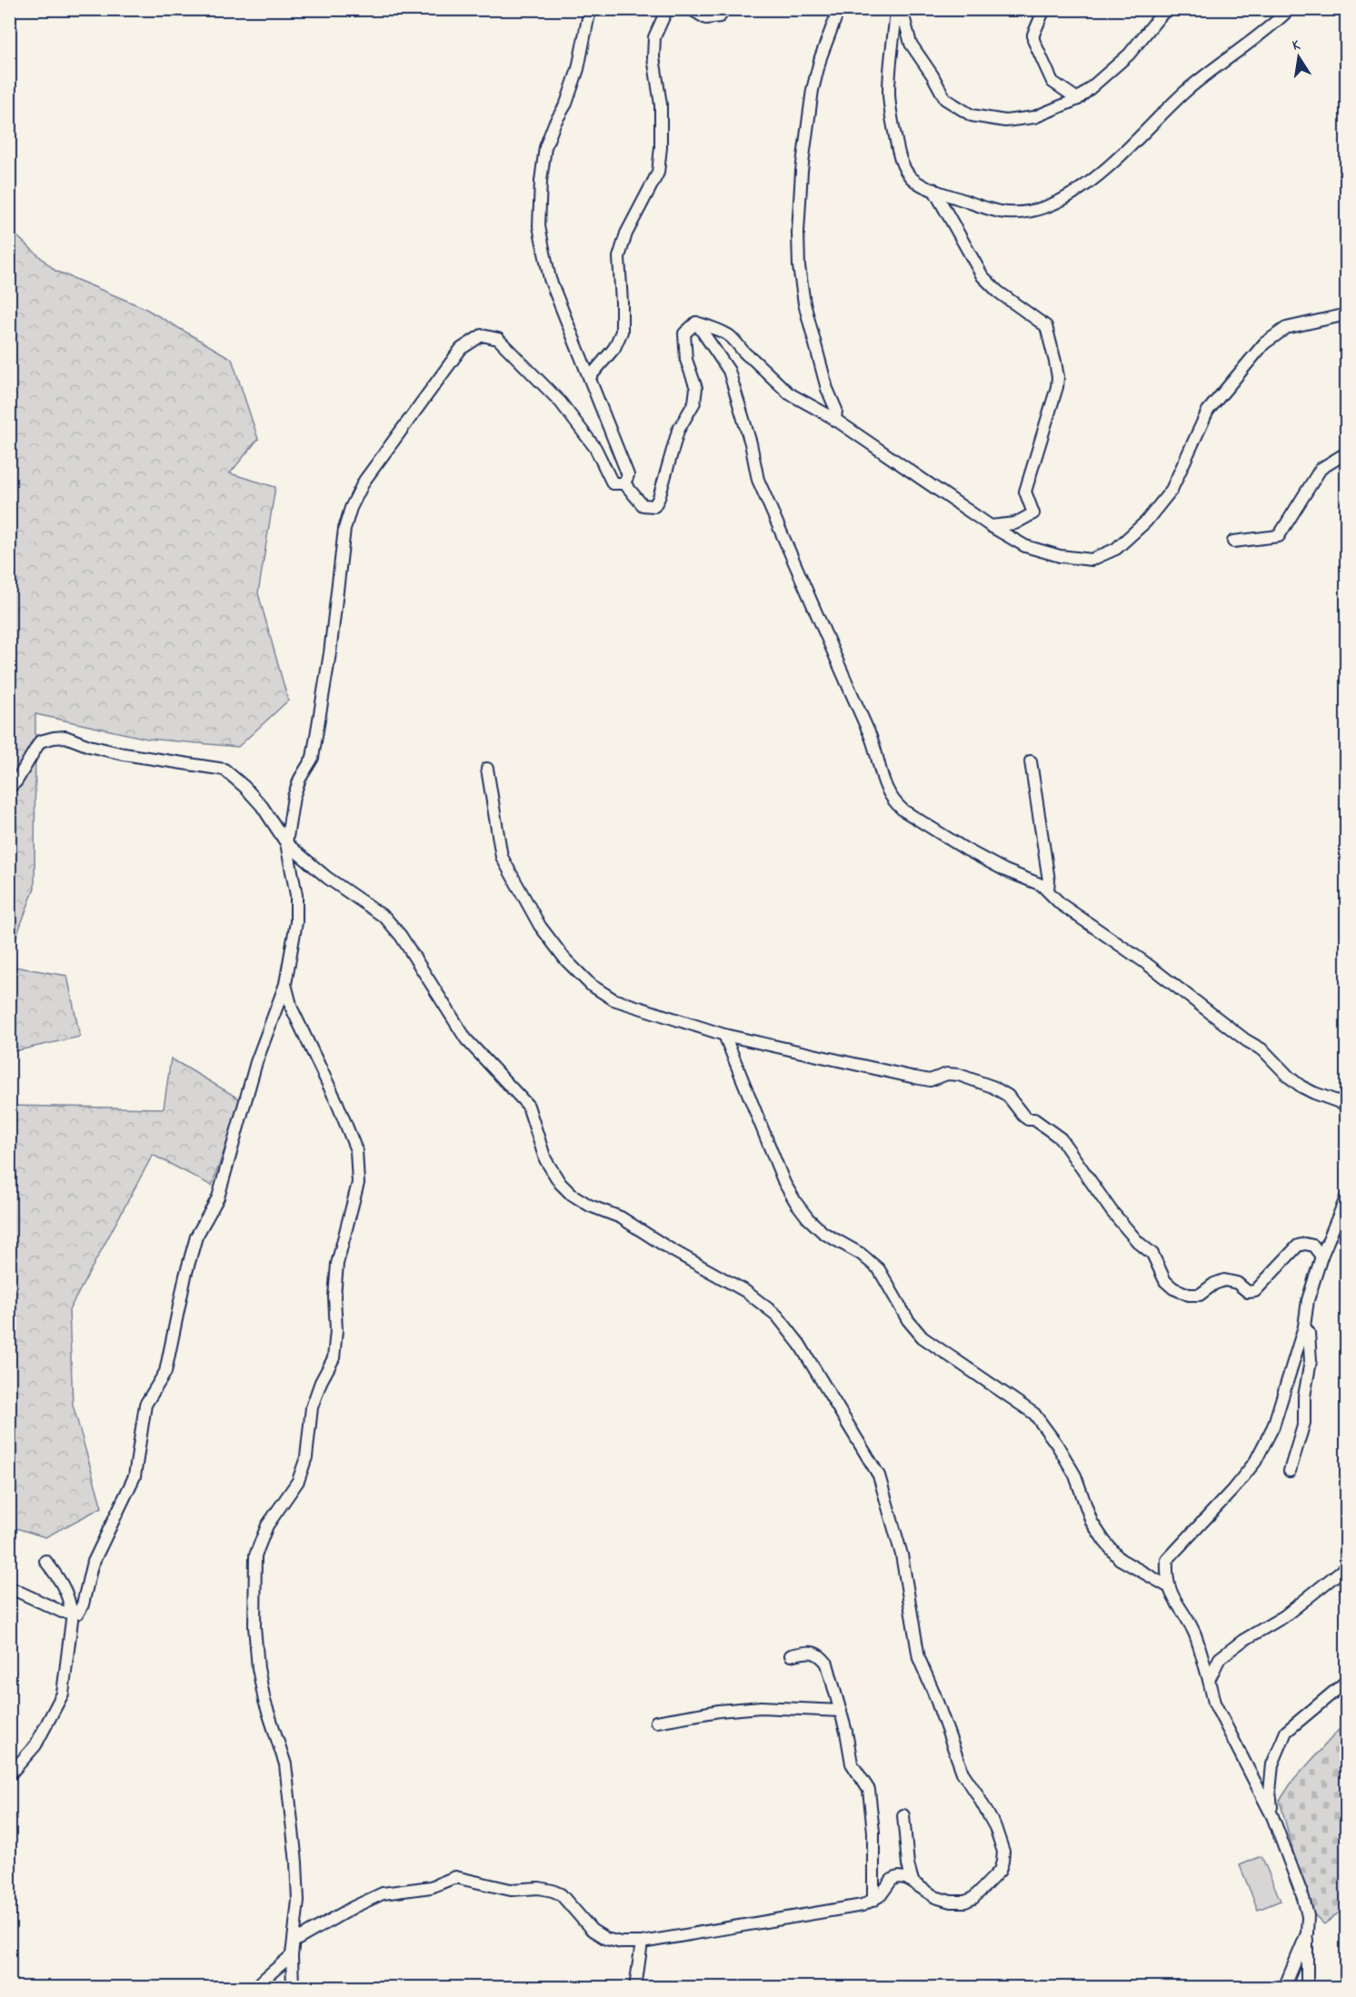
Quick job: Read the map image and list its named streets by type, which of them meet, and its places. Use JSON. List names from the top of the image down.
{
  "north": "top"
}
